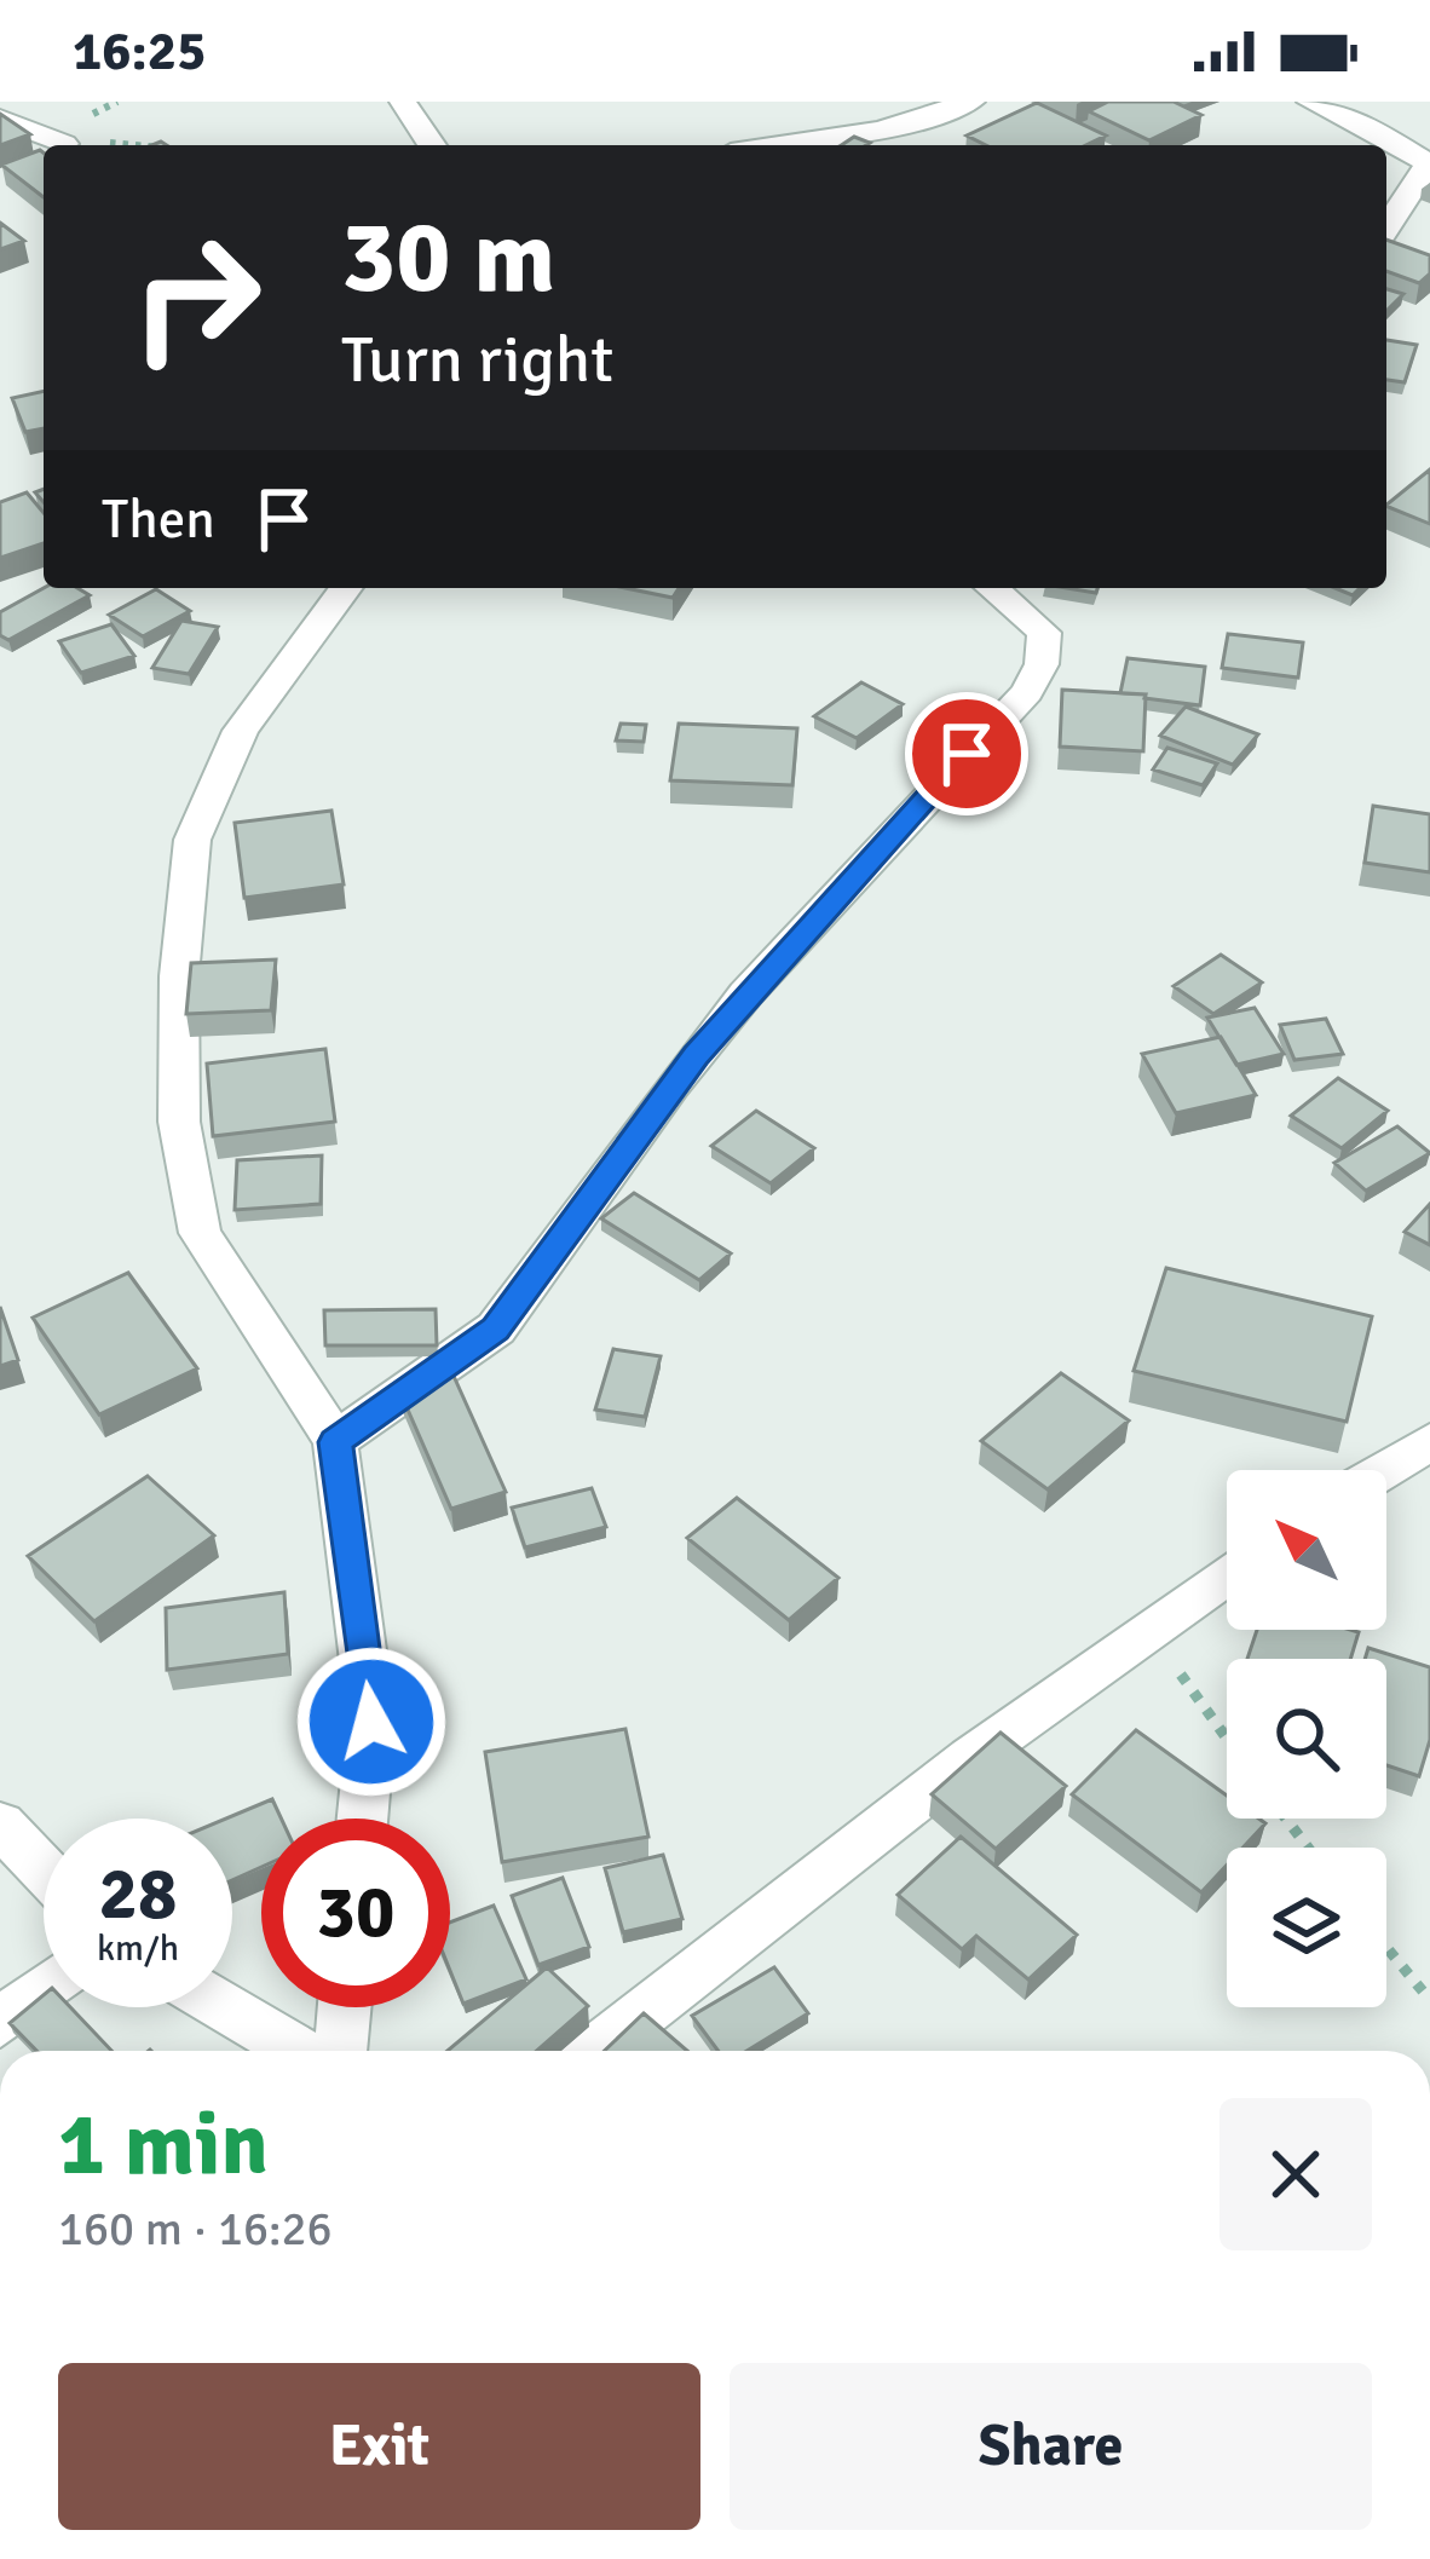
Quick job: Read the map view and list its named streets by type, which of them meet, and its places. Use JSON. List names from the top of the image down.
{
  "north": "top left",
  "page": {
    "status": "16:25",
    "turn": ["30 m", "Turn right"],
    "then": "Then",
    "speed": "28 km/h",
    "limit": "30",
    "heading": ["1 min", "160 m · 16:26"],
    "buttons": ["Exit", "Share"]
  }
}
